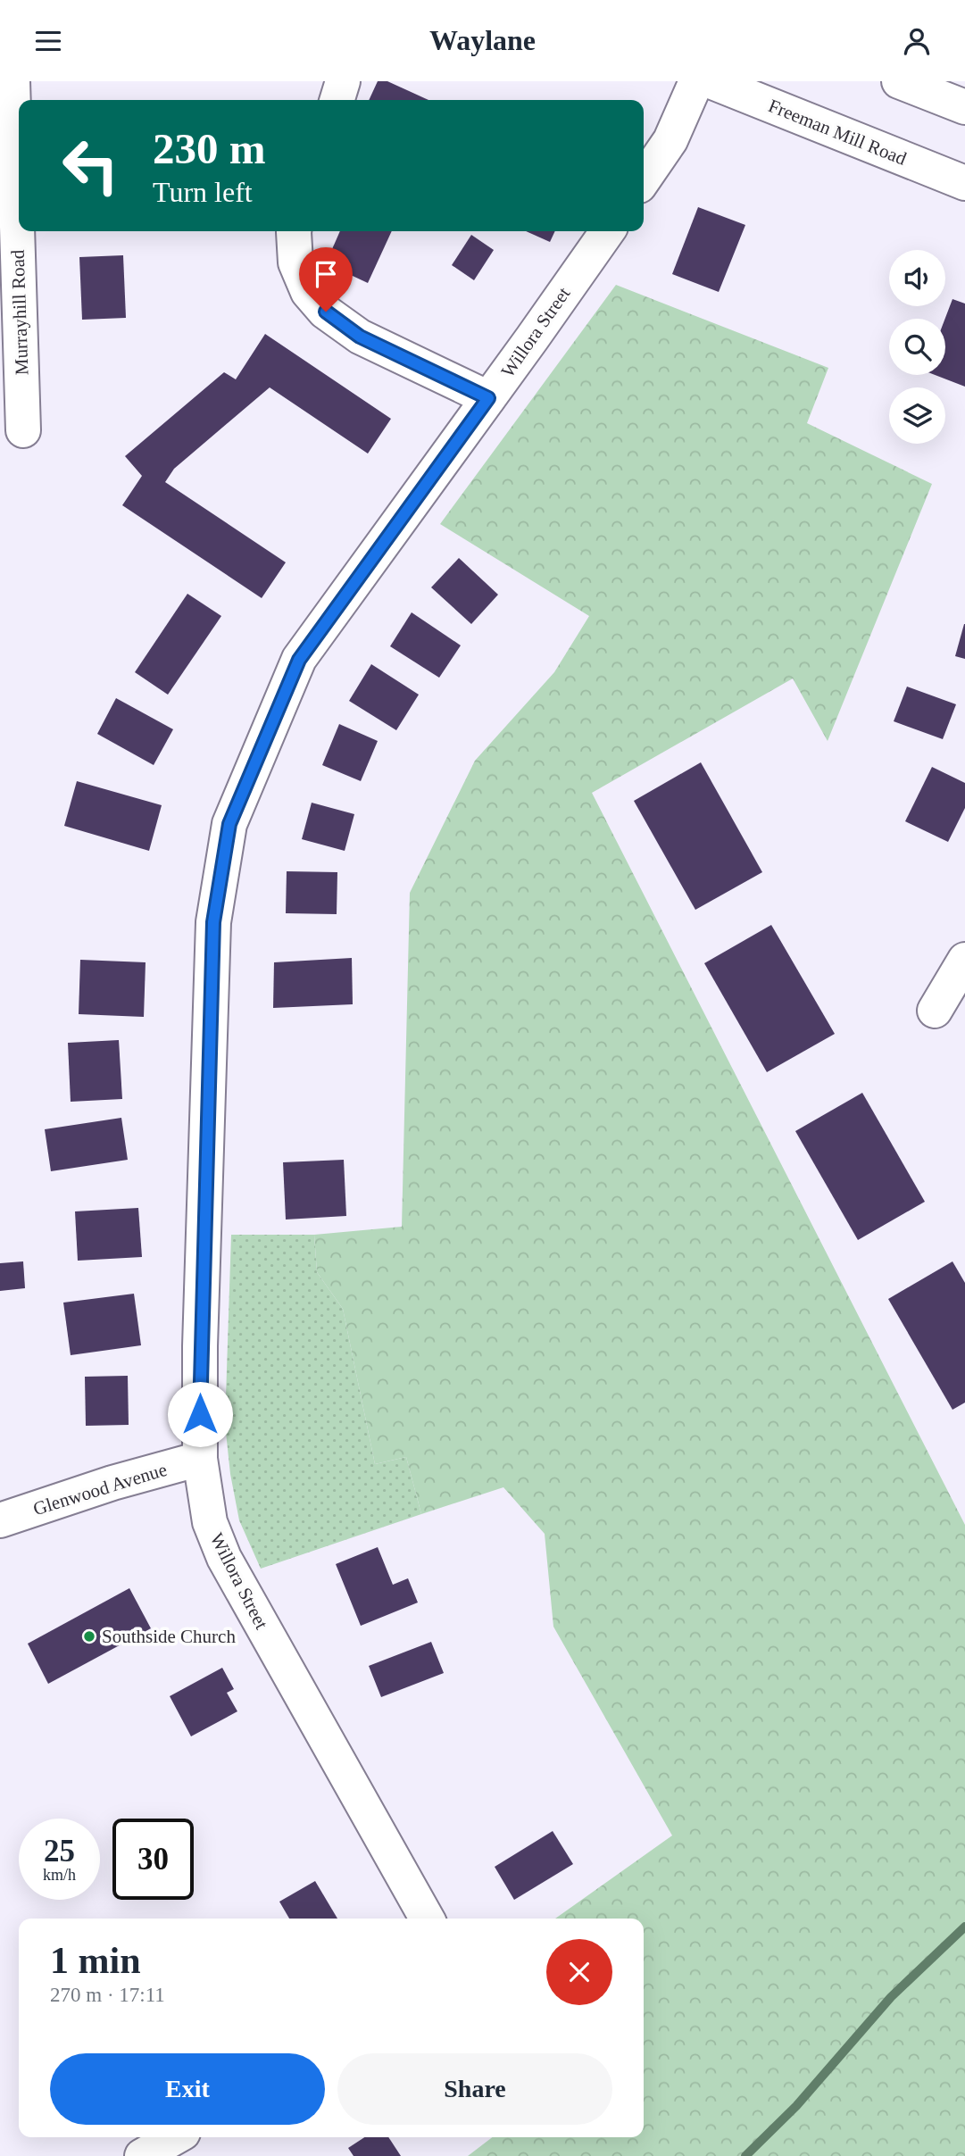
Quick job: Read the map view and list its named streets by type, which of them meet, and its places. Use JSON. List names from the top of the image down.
{
  "streets": {
    "street": [
      "Freeman Mill Road",
      "Murrayhill Road",
      "Willora Street",
      "Glenwood Avenue"
    ]
  },
  "crossings": [
    ["Willora Street", "Glenwood Avenue"]
  ],
  "places": ["Southside Church"],
  "page": {
    "header": "Waylane",
    "turn": ["230 m", "Turn left"],
    "speed": "25 km/h",
    "limit": "30",
    "heading": ["1 min", "270 m · 17:11"],
    "buttons": ["Exit", "Share"]
  }
}
